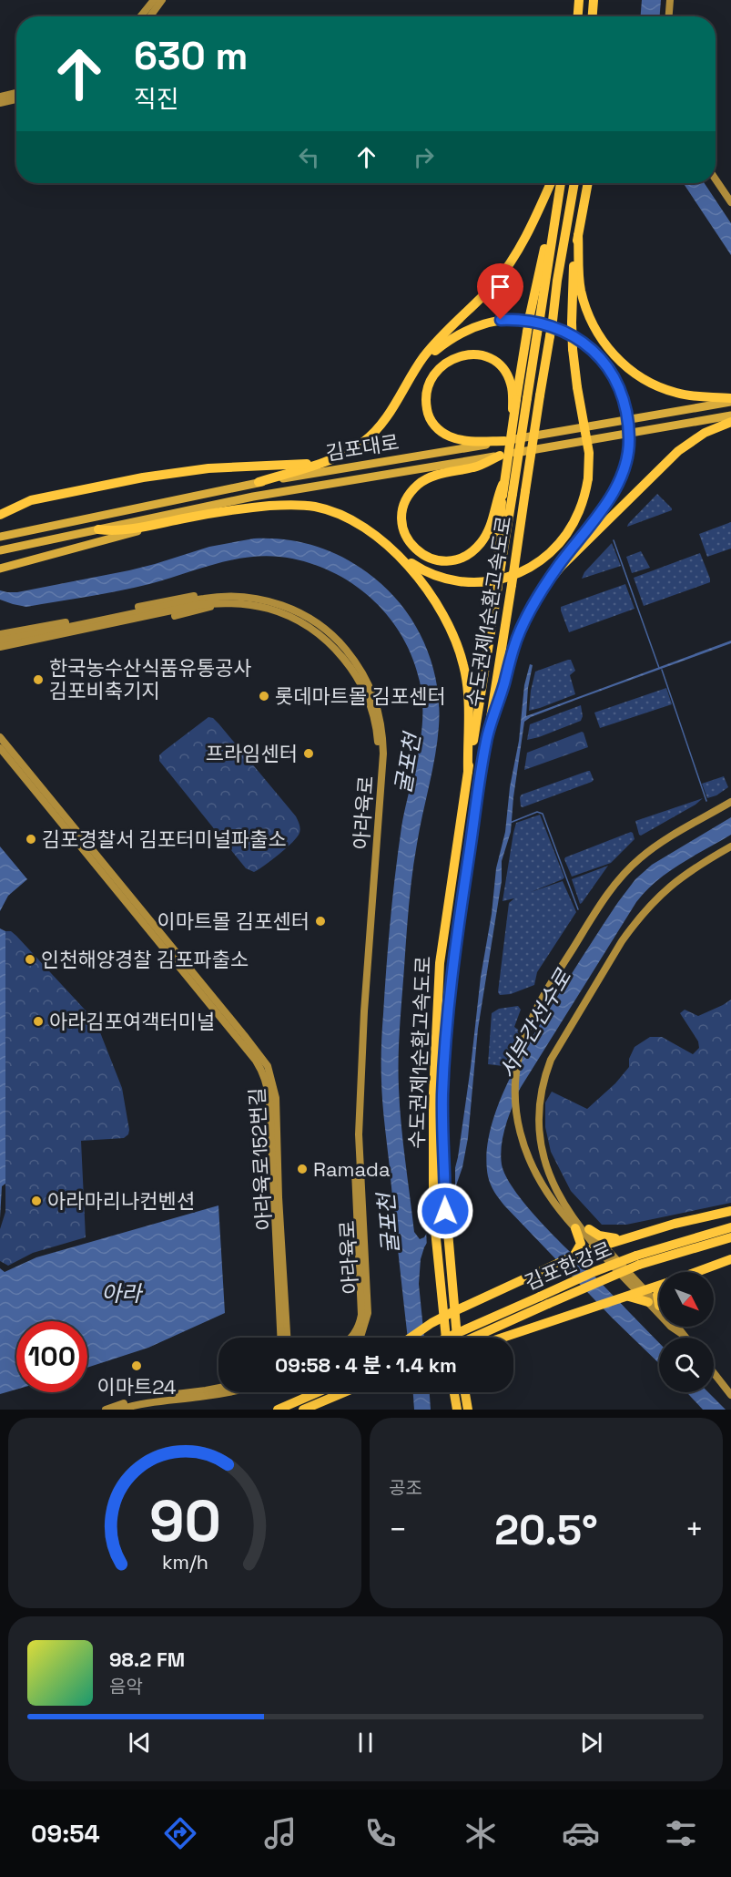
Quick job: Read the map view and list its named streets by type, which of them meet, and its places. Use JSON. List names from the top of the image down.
{
  "streets": {
    "highway": ["수도권제1순환고속도로", "김포한강로"],
    "main road": ["김포대로"],
    "street": ["아라육로", "아라육로152번길"]
  },
  "water": ["굴포천", "서부간선수로", "아라"],
  "places": [
    "한국농수산식품유통공사 김포비축기지",
    "롯데마트몰 김포센터",
    "프라임센터",
    "김포경찰서 김포터미널파출소",
    "이마트몰 김포센터",
    "인천해양경찰 김포파출소",
    "아라김포여객터미널",
    "Ramada",
    "아라마리나컨벤션",
    "이마트24"
  ],
  "north": "bottom right",
  "page": {
    "turn": ["630 m", "직진"],
    "limit": "100",
    "trip": "09:58 · 4 분 · 1.4 km",
    "tile": "공조",
    "heat": ["−", "20.5°", "+"],
    "song": ["98.2 FM", "음악"],
    "tabs": "09:54",
    "gauge": ["90", "km/h"]
  }
}
